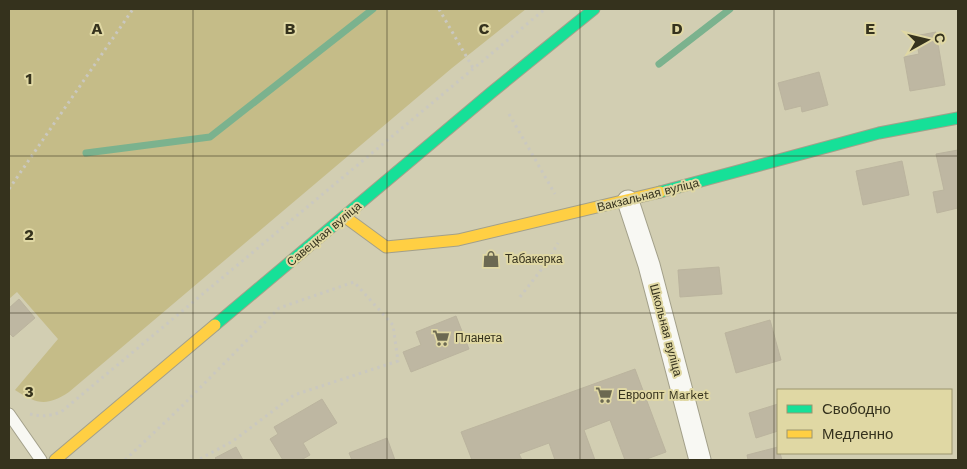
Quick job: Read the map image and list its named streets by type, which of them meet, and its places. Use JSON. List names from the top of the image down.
{
  "streets": {
    "main road": ["Вакзальная вуліца", "Савецкая вуліца"],
    "street": ["Школьная вуліца"]
  },
  "crossings": [
    ["Вакзальная вуліца", "Савецкая вуліца"],
    ["Вакзальная вуліца", "Школьная вуліца"]
  ],
  "places": {
    "shop": ["Табакерка"],
    "supermarket": ["Планета", "Евроопт Market"]
  },
  "legend": ["Свободно", "Медленно"],
  "north": "right",
  "grid": {
    "columns": [
      "A",
      "B",
      "C",
      "D",
      "E"
    ],
    "rows": ["1", "2", "3"]
  }
}
